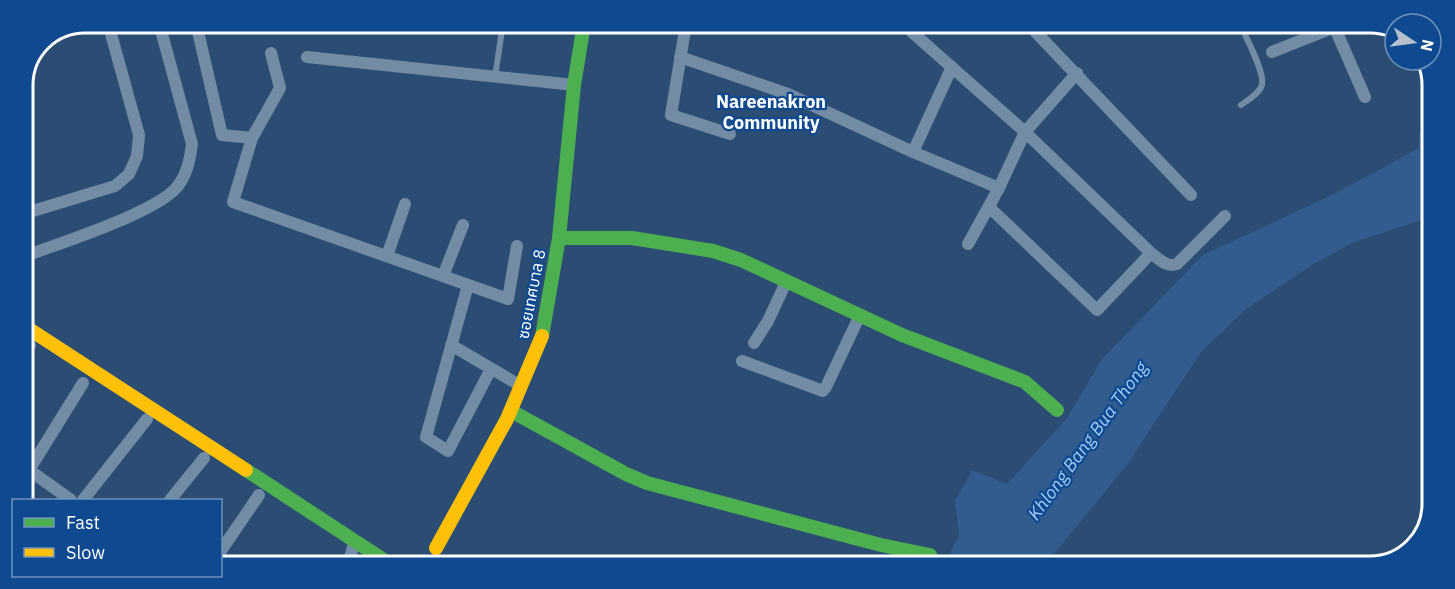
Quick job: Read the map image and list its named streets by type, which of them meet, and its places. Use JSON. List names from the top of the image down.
{
  "streets": {
    "street": ["ซอยเทศบาล 8"]
  },
  "districts": ["Nareenakron Community"],
  "water": ["Khlong Bang Bua Thong"],
  "legend": ["Fast", "Slow"],
  "north": "right"
}
